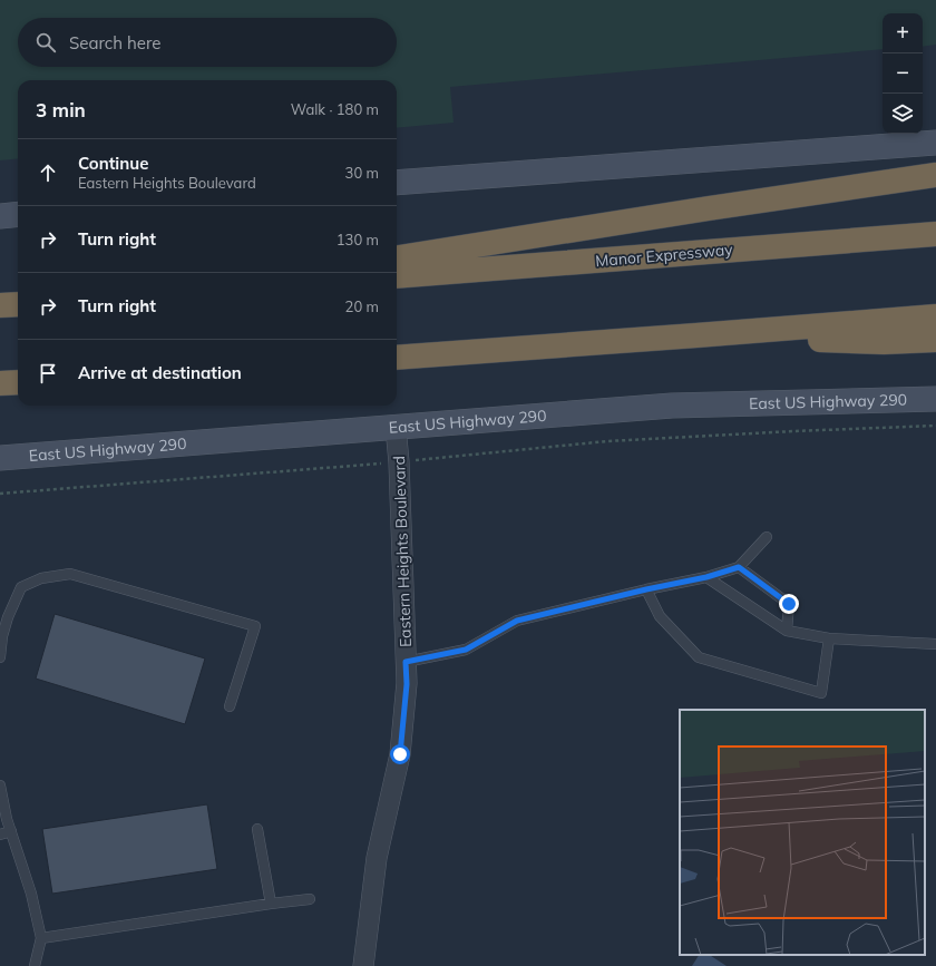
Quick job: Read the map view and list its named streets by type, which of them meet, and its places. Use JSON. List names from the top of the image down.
{
  "streets": {
    "highway": ["Manor Expressway"],
    "main road": ["East US Highway 290"],
    "street": ["Eastern Heights Boulevard"]
  },
  "crossings": [
    ["East US Highway 290", "Eastern Heights Boulevard"]
  ],
  "page": {
    "map_buttons": ["+", "−"],
    "search": "Search here",
    "heading": ["3 min", "Walk · 180 m"],
    "list": [
      ["Continue", "Eastern Heights Boulevard", "30 m"],
      ["Turn right", "130 m"],
      ["Turn right", "20 m"],
      "Arrive at destination"
    ]
  }
}
